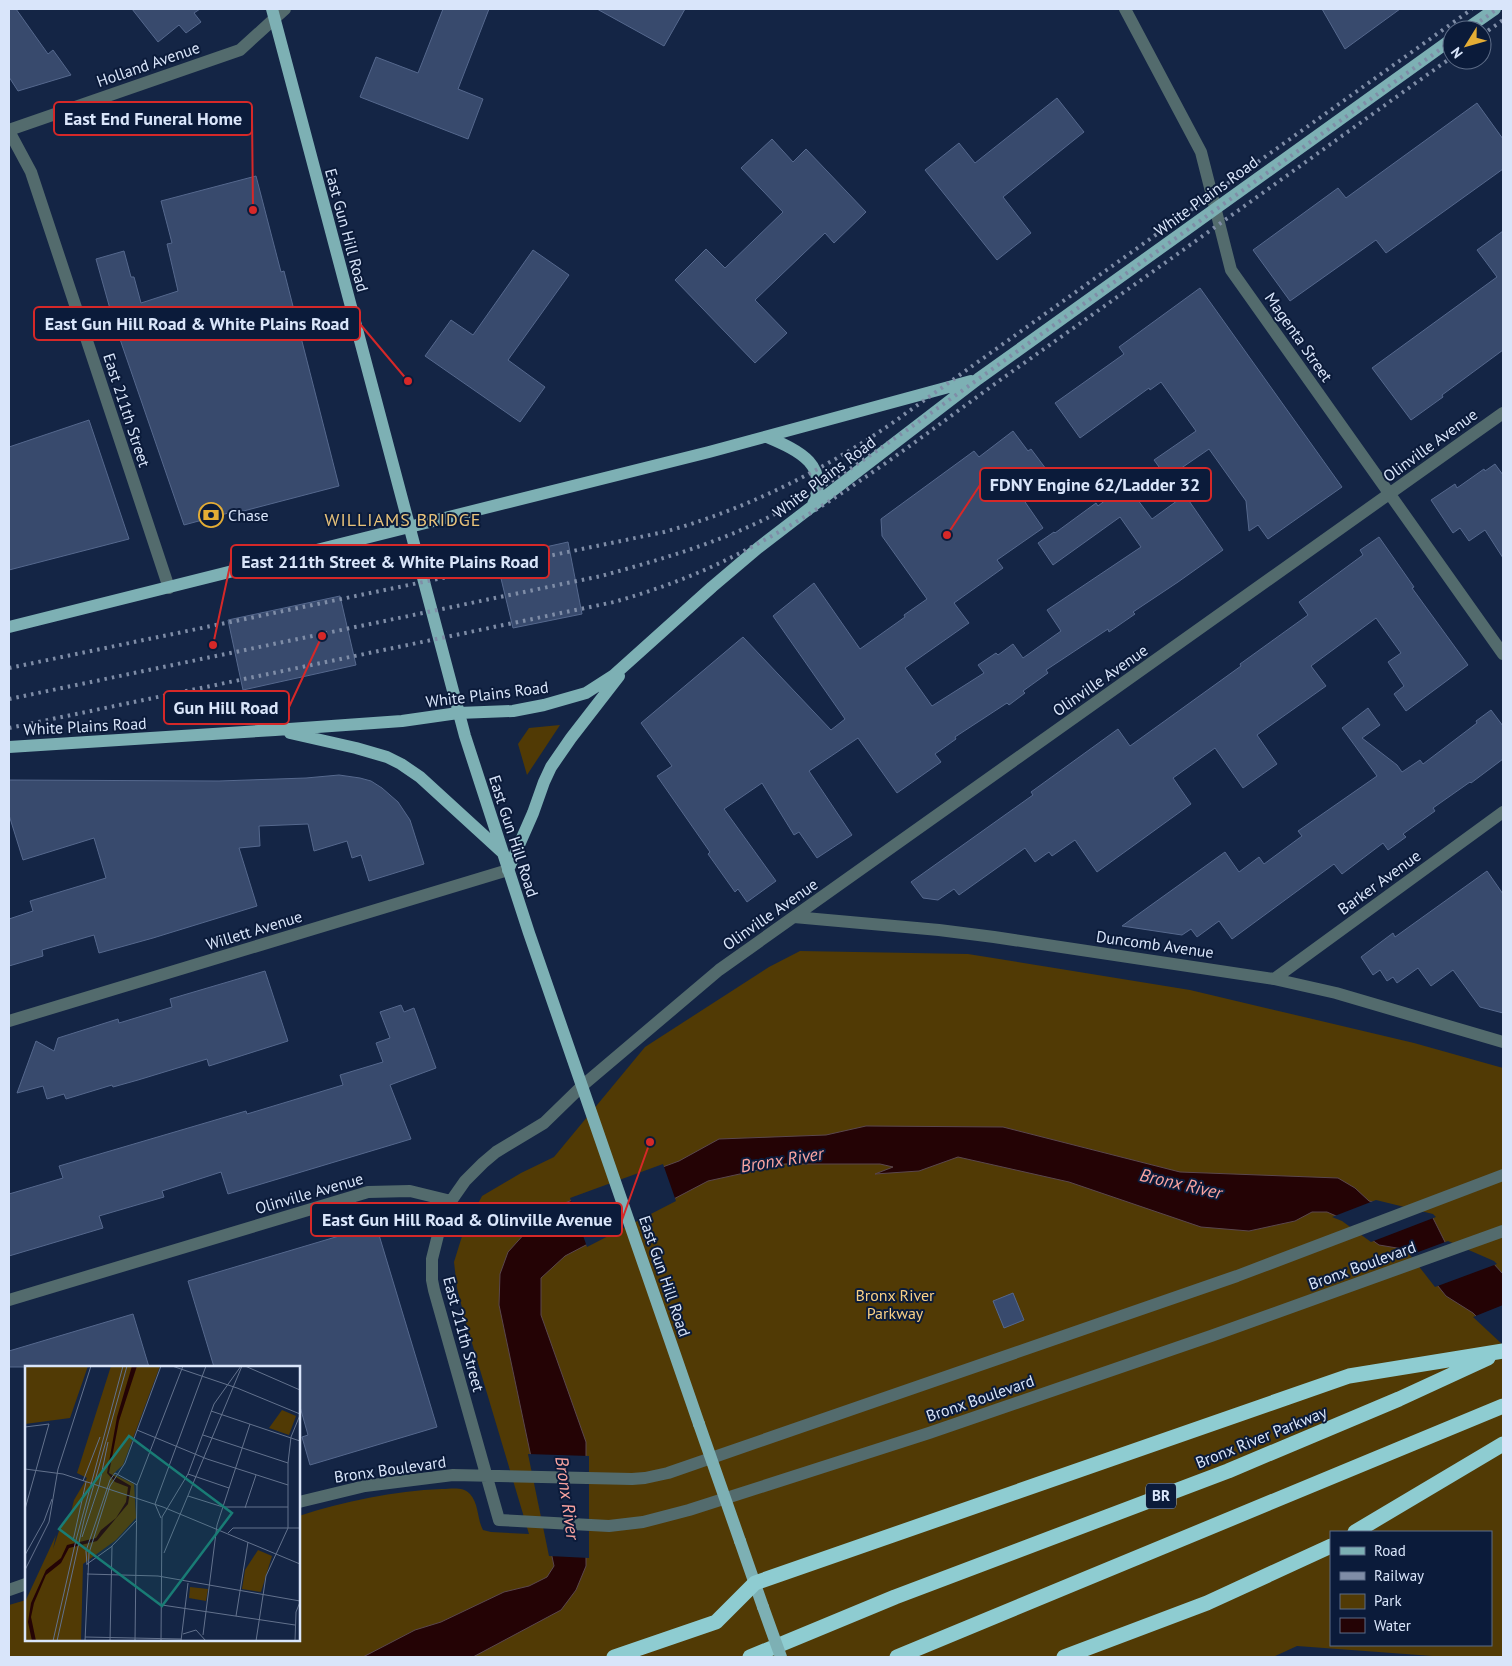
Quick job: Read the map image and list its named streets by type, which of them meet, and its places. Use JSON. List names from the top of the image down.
{
  "streets": {
    "highway": ["Bronx River Parkway", "BR"],
    "main road": ["White Plains Road", "East Gun Hill Road"],
    "street": [
      "Holland Avenue",
      "Magenta Street",
      "East 211th Street",
      "Olinville Avenue",
      "Barker Avenue",
      "Willett Avenue",
      "Duncomb Avenue",
      "Bronx Boulevard"
    ]
  },
  "crossings": [
    ["Holland Avenue", "East Gun Hill Road"],
    ["Holland Avenue", "East 211th Street"],
    ["White Plains Road", "East Gun Hill Road"],
    ["White Plains Road", "Magenta Street"],
    ["White Plains Road", "East 211th Street"],
    ["East Gun Hill Road", "Olinville Avenue"],
    ["East Gun Hill Road", "Willett Avenue"],
    ["Magenta Street", "Olinville Avenue"],
    ["East 211th Street", "Olinville Avenue"],
    ["East 211th Street", "Bronx Boulevard"],
    ["Olinville Avenue", "Duncomb Avenue"],
    ["Barker Avenue", "Duncomb Avenue"]
  ],
  "districts": ["WILLIAMS BRIDGE"],
  "water": ["Bronx River"],
  "parks": ["Bronx River Parkway"],
  "places": {
    "other": [
      "East End Funeral Home",
      "East Gun Hill Road & White Plains Road",
      "FDNY Engine 62/Ladder 32",
      "Gun Hill Road",
      "East 211th Street & White Plains Road",
      "East Gun Hill Road & Olinville Avenue"
    ],
    "bank": ["Chase"]
  },
  "legend": [
    "Road",
    "Railway",
    "Park",
    "Water"
  ],
  "north": "bottom left"
}
